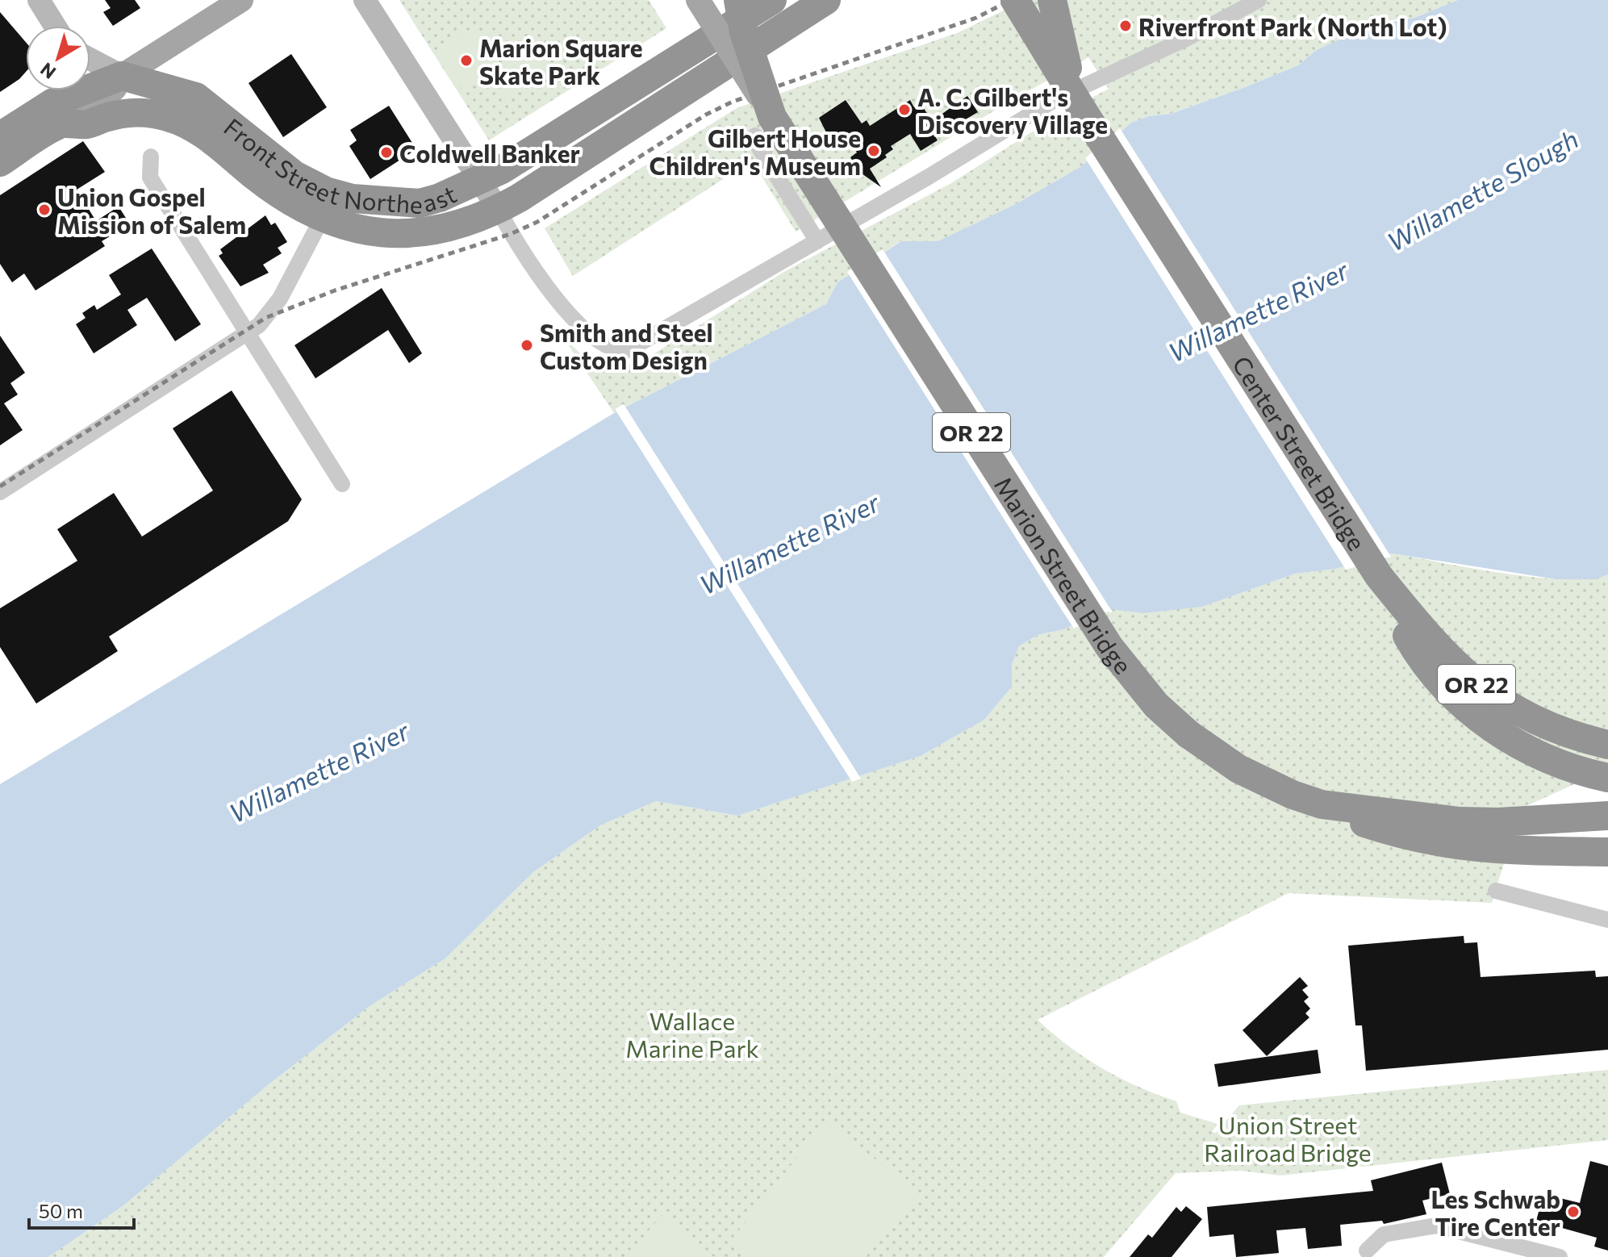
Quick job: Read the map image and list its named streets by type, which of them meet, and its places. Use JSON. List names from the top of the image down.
{
  "streets": {
    "highway": [
      "Front Street Northeast",
      "OR 22",
      "Center Street Bridge",
      "Marion Street Bridge"
    ]
  },
  "crossings": [
    ["Front Street Northeast", "OR 22"],
    ["OR 22", "Center Street Bridge"],
    ["OR 22", "Marion Street Bridge"]
  ],
  "water": ["Willamette Slough", "Willamette River"],
  "parks": ["Wallace Marine Park", "Union Street Railroad Bridge"],
  "places": [
    "Riverfront Park (North Lot)",
    "Marion Square Skate Park",
    "A. C. Gilbert's Discovery Village",
    "Gilbert House Children's Museum",
    "Coldwell Banker",
    "Union Gospel Mission of Salem",
    "Smith and Steel Custom Design",
    "Les Schwab Tire Center"
  ],
  "scale_bar": "50 m",
  "north": "bottom left"
}
